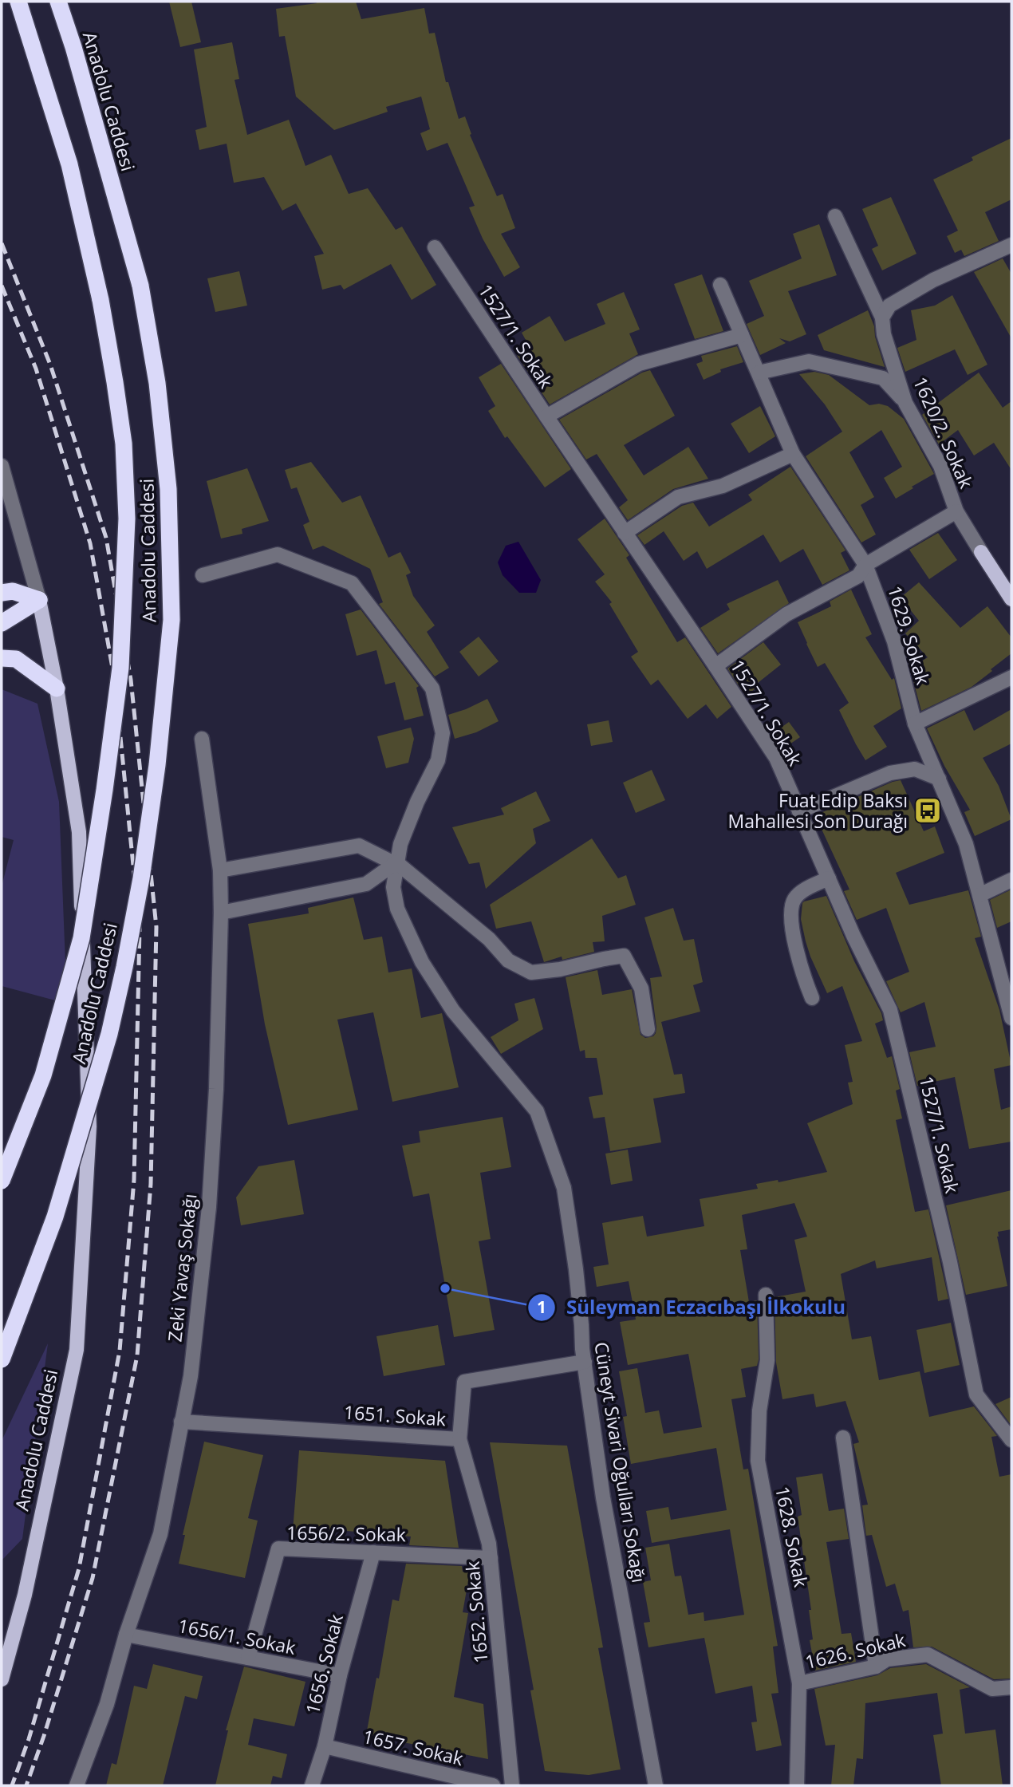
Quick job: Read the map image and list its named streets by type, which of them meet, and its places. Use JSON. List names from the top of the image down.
{
  "streets": {
    "highway": ["Anadolu Caddesi"],
    "main road": ["1620/2. Sokak"],
    "street": [
      "1527/1. Sokak",
      "1629. Sokak",
      "Zeki Yavaş Sokağı",
      "1651. Sokak",
      "Cüneyt Sivari Oğulları Sokağı",
      "1656/2. Sokak",
      "1628. Sokak",
      "1652. Sokak",
      "1656/1. Sokak",
      "1626. Sokak",
      "1656. Sokak",
      "1657. Sokak"
    ]
  },
  "crossings": [
    ["Zeki Yavaş Sokağı", "1651. Sokak"],
    ["Zeki Yavaş Sokağı", "1656/1. Sokak"],
    ["1651. Sokak", "Cüneyt Sivari Oğulları Sokağı"],
    ["1651. Sokak", "1652. Sokak"],
    ["1656/2. Sokak", "1652. Sokak"],
    ["1656/2. Sokak", "1656/1. Sokak"],
    ["1656/2. Sokak", "1656. Sokak"],
    ["1628. Sokak", "1626. Sokak"],
    ["1656/1. Sokak", "1656. Sokak"],
    ["1656. Sokak", "1657. Sokak"]
  ],
  "places": {
    "bus stop": ["Fuat Edip Baksı Mahallesi Son Durağı"],
    "other": ["Süleyman Eczacıbaşı İlkokulu"]
  }
}
